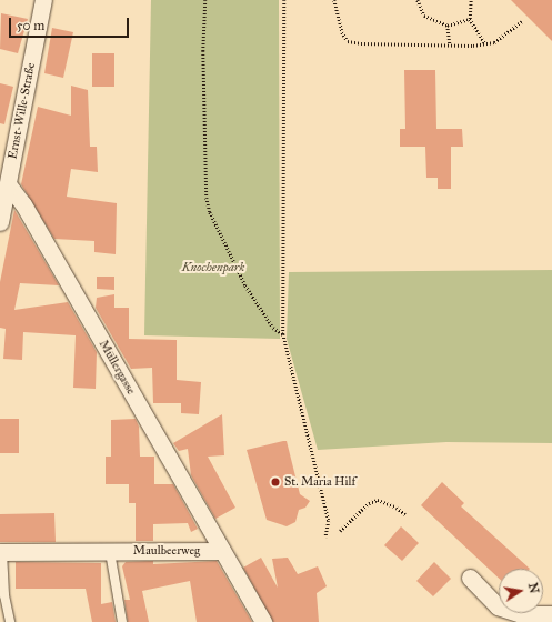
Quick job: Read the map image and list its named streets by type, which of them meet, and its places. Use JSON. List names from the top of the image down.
{
  "streets": {
    "street": ["Ernst-Wille-Straße", "Müllergasse", "Maulbeerweg"]
  },
  "crossings": [
    ["Ernst-Wille-Straße", "Müllergasse"],
    ["Müllergasse", "Maulbeerweg"]
  ],
  "parks": ["Knochenpark"],
  "places": ["St. Maria Hilf"],
  "scale_bar": "50 m",
  "north": "right"
}
